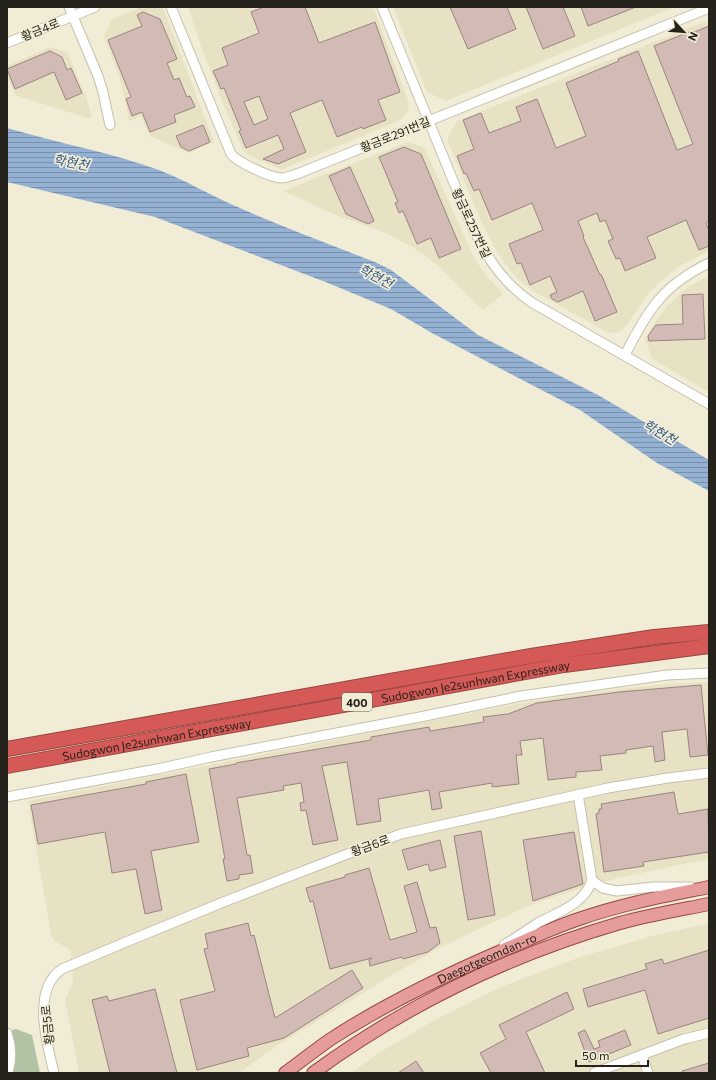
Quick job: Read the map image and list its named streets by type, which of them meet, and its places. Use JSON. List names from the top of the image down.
{
  "streets": {
    "highway": ["Sudogwon Je2sunhwan Expressway", "400"],
    "main road": ["Daegotgeomdan-ro"],
    "street": [
      "황금4로",
      "황금로291번길",
      "황금로257번길",
      "황금6로",
      "황금5로"
    ]
  },
  "crossings": [
    ["황금로291번길", "황금로257번길"],
    ["황금6로", "황금5로"]
  ],
  "water": ["학현천"],
  "scale_bar": "50 m",
  "north": "bottom right"
}
